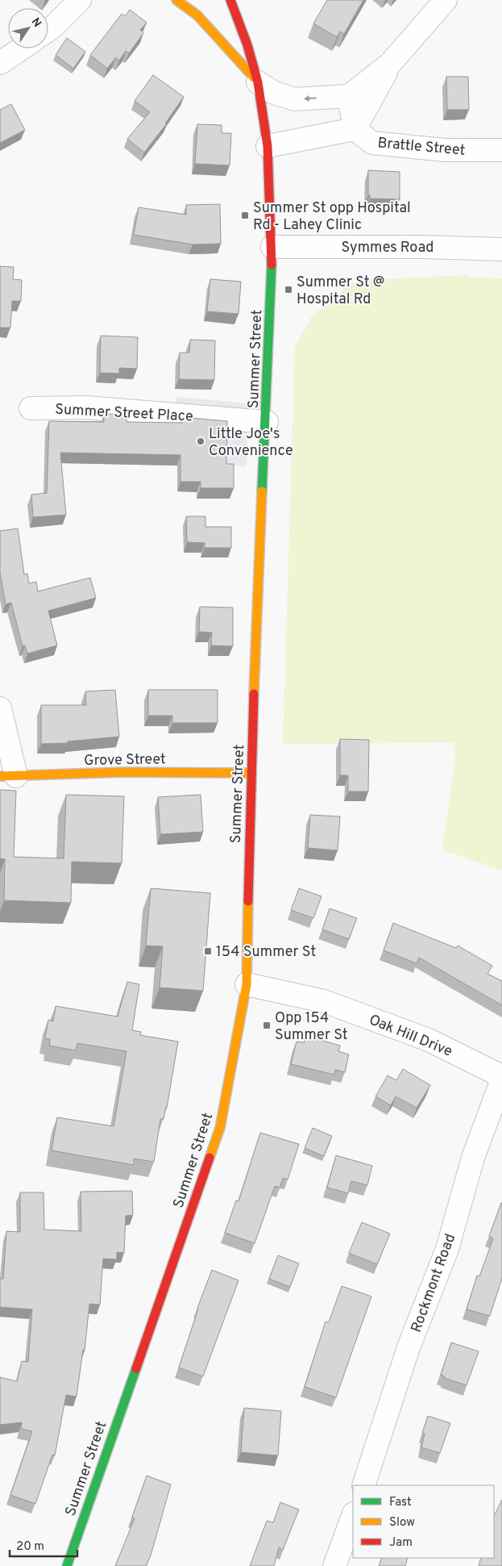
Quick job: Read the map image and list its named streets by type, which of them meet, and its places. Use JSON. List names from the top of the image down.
{
  "streets": {
    "main road": ["Summer Street", "Grove Street"],
    "street": [
      "Brattle Street",
      "Symmes Road",
      "Summer Street Place",
      "Oak Hill Drive",
      "Rockmont Road"
    ]
  },
  "crossings": [
    ["Symmes Road", "Summer Street"],
    ["Summer Street", "Summer Street Place"],
    ["Summer Street", "Grove Street"],
    ["Summer Street", "Oak Hill Drive"]
  ],
  "places": {
    "transit": [
      "Summer St opp Hospital Rd - Lahey Clinic",
      "Summer St @ Hospital Rd",
      "154 Summer St",
      "Opp 154 Summer St"
    ],
    "other": ["Little Joe's Convenience"]
  },
  "legend": ["Fast", "Slow", "Jam"],
  "scale_bar": "20 m",
  "north": "top right"
}
